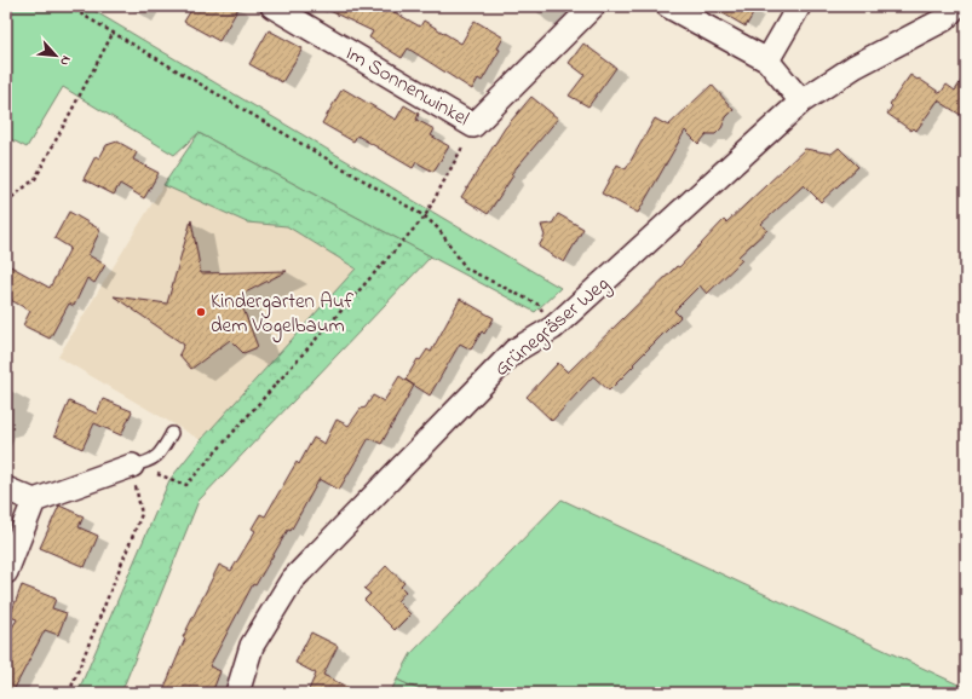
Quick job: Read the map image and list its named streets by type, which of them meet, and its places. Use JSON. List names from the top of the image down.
{
  "streets": {
    "street": ["Im Sonnenwinkel", "Grünegräser Weg"]
  },
  "places": ["Kindergarten Auf dem Vogelbaum"],
  "north": "bottom right"
}
